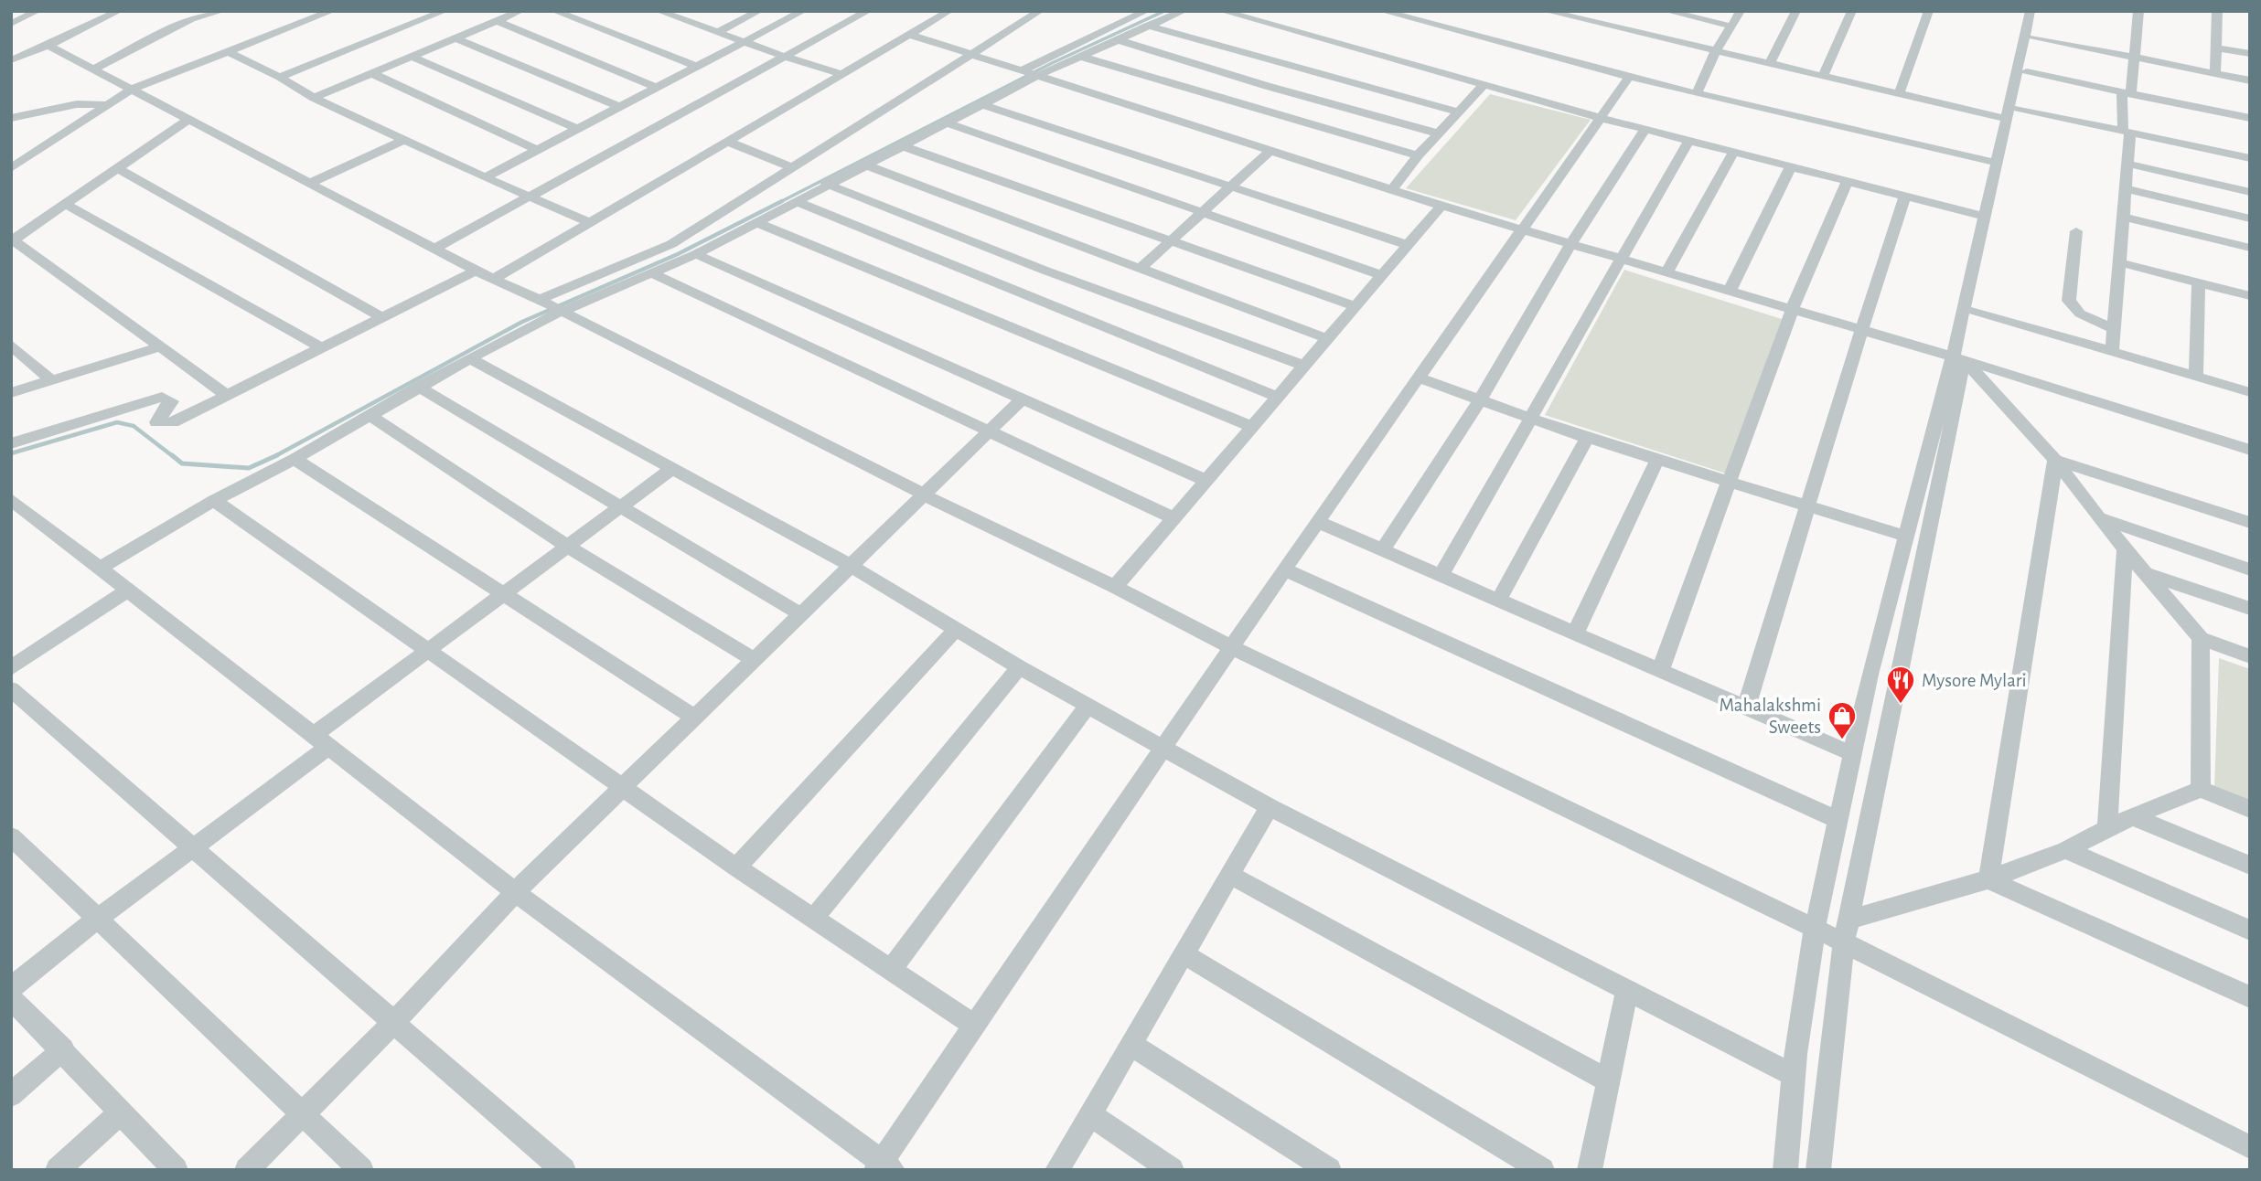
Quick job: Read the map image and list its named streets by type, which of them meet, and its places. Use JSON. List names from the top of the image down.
{
  "places": {
    "restaurant": ["Mysore Mylari"],
    "shop": ["Mahalakshmi Sweets"]
  }
}
